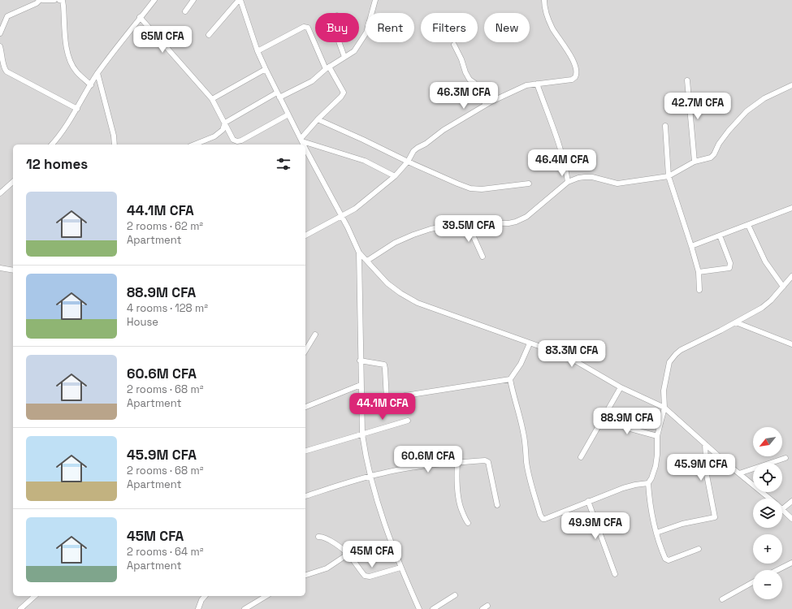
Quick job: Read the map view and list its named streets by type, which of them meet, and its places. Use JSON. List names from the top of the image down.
{
  "north": "bottom left",
  "page": {
    "chip": [
      "Buy",
      "Rent",
      "Filters",
      "New"
    ],
    "price": [
      "65M CFA",
      "46.3M CFA",
      "42.7M CFA",
      "46.4M CFA",
      "39.5M CFA",
      "83.3M CFA",
      "44.1M CFA",
      "88.9M CFA",
      "60.6M CFA",
      "45.9M CFA",
      "49.9M CFA",
      "45M CFA"
    ],
    "heading": "12 homes",
    "list": [
      {
        "name": "44.1M CFA",
        "note": "2 rooms · 62 m² · Apartment"
      },
      {
        "name": "88.9M CFA",
        "note": "4 rooms · 128 m² · House"
      },
      {
        "name": "60.6M CFA",
        "note": "2 rooms · 68 m² · Apartment"
      },
      {
        "name": "45.9M CFA",
        "note": "2 rooms · 68 m² · Apartment"
      },
      {
        "name": "45M CFA",
        "note": "2 rooms · 64 m² · Apartment"
      }
    ],
    "map_buttons": ["+", "−"]
  }
}
